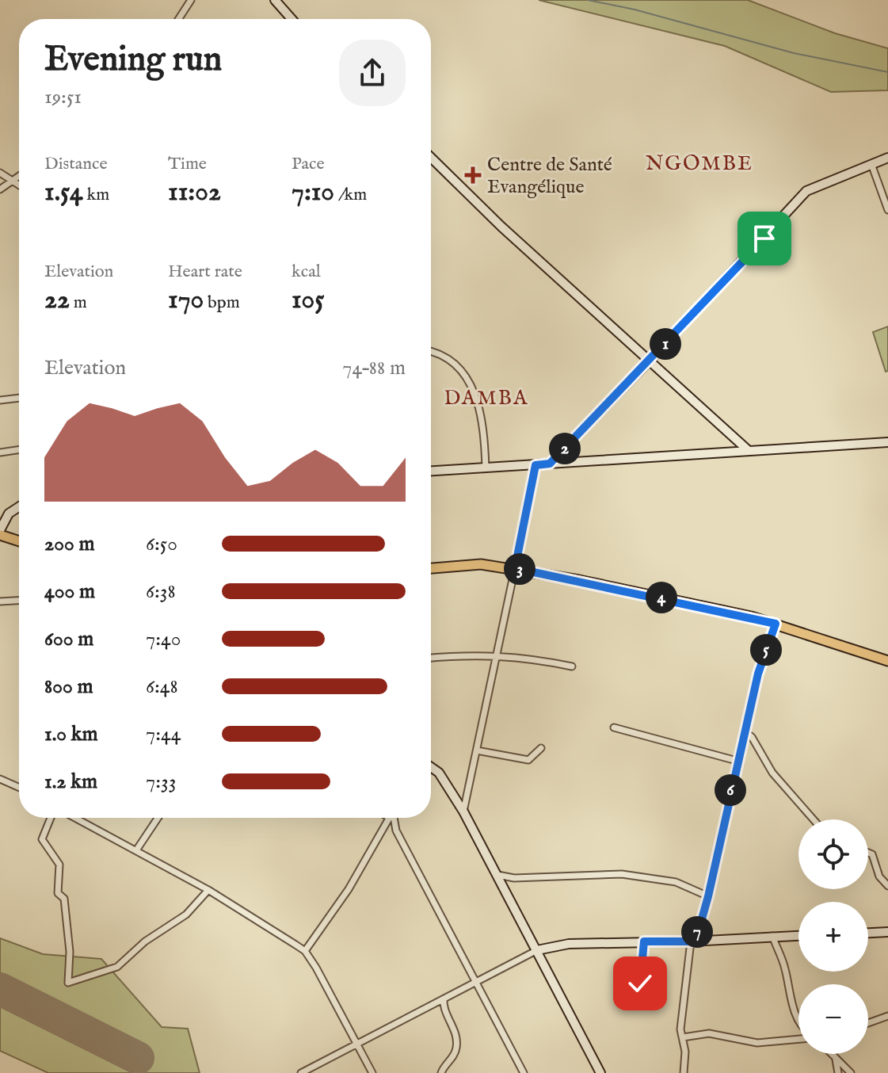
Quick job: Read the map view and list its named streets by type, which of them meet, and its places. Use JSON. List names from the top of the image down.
{
  "districts": ["NGOMBE", "DAMBA"],
  "places": {
    "health": ["Centre de Santé Evangélique"]
  },
  "page": {
    "heading": ["Evening run", "19:51"],
    "stats": [
      ["Distance", "1.54 km"],
      ["Time", "11:02"],
      ["Pace", "7:10 /km"],
      ["Elevation", "22 m"],
      ["Heart rate", "170 bpm"],
      ["kcal", "105"]
    ],
    "pins": [
      "1",
      "2",
      "3",
      "4",
      "5",
      "6",
      "7"
    ],
    "chart": ["Elevation", "74–88 m"],
    "list": [
      {
        "name": "200 m",
        "note": "6:50"
      },
      {
        "name": "400 m",
        "note": "6:38"
      },
      {
        "name": "600 m",
        "note": "7:40"
      },
      {
        "name": "800 m",
        "note": "6:48"
      },
      {
        "name": "1.0 km",
        "note": "7:44"
      },
      {
        "name": "1.2 km",
        "note": "7:33"
      }
    ],
    "map_buttons": ["+", "−"]
  }
}
